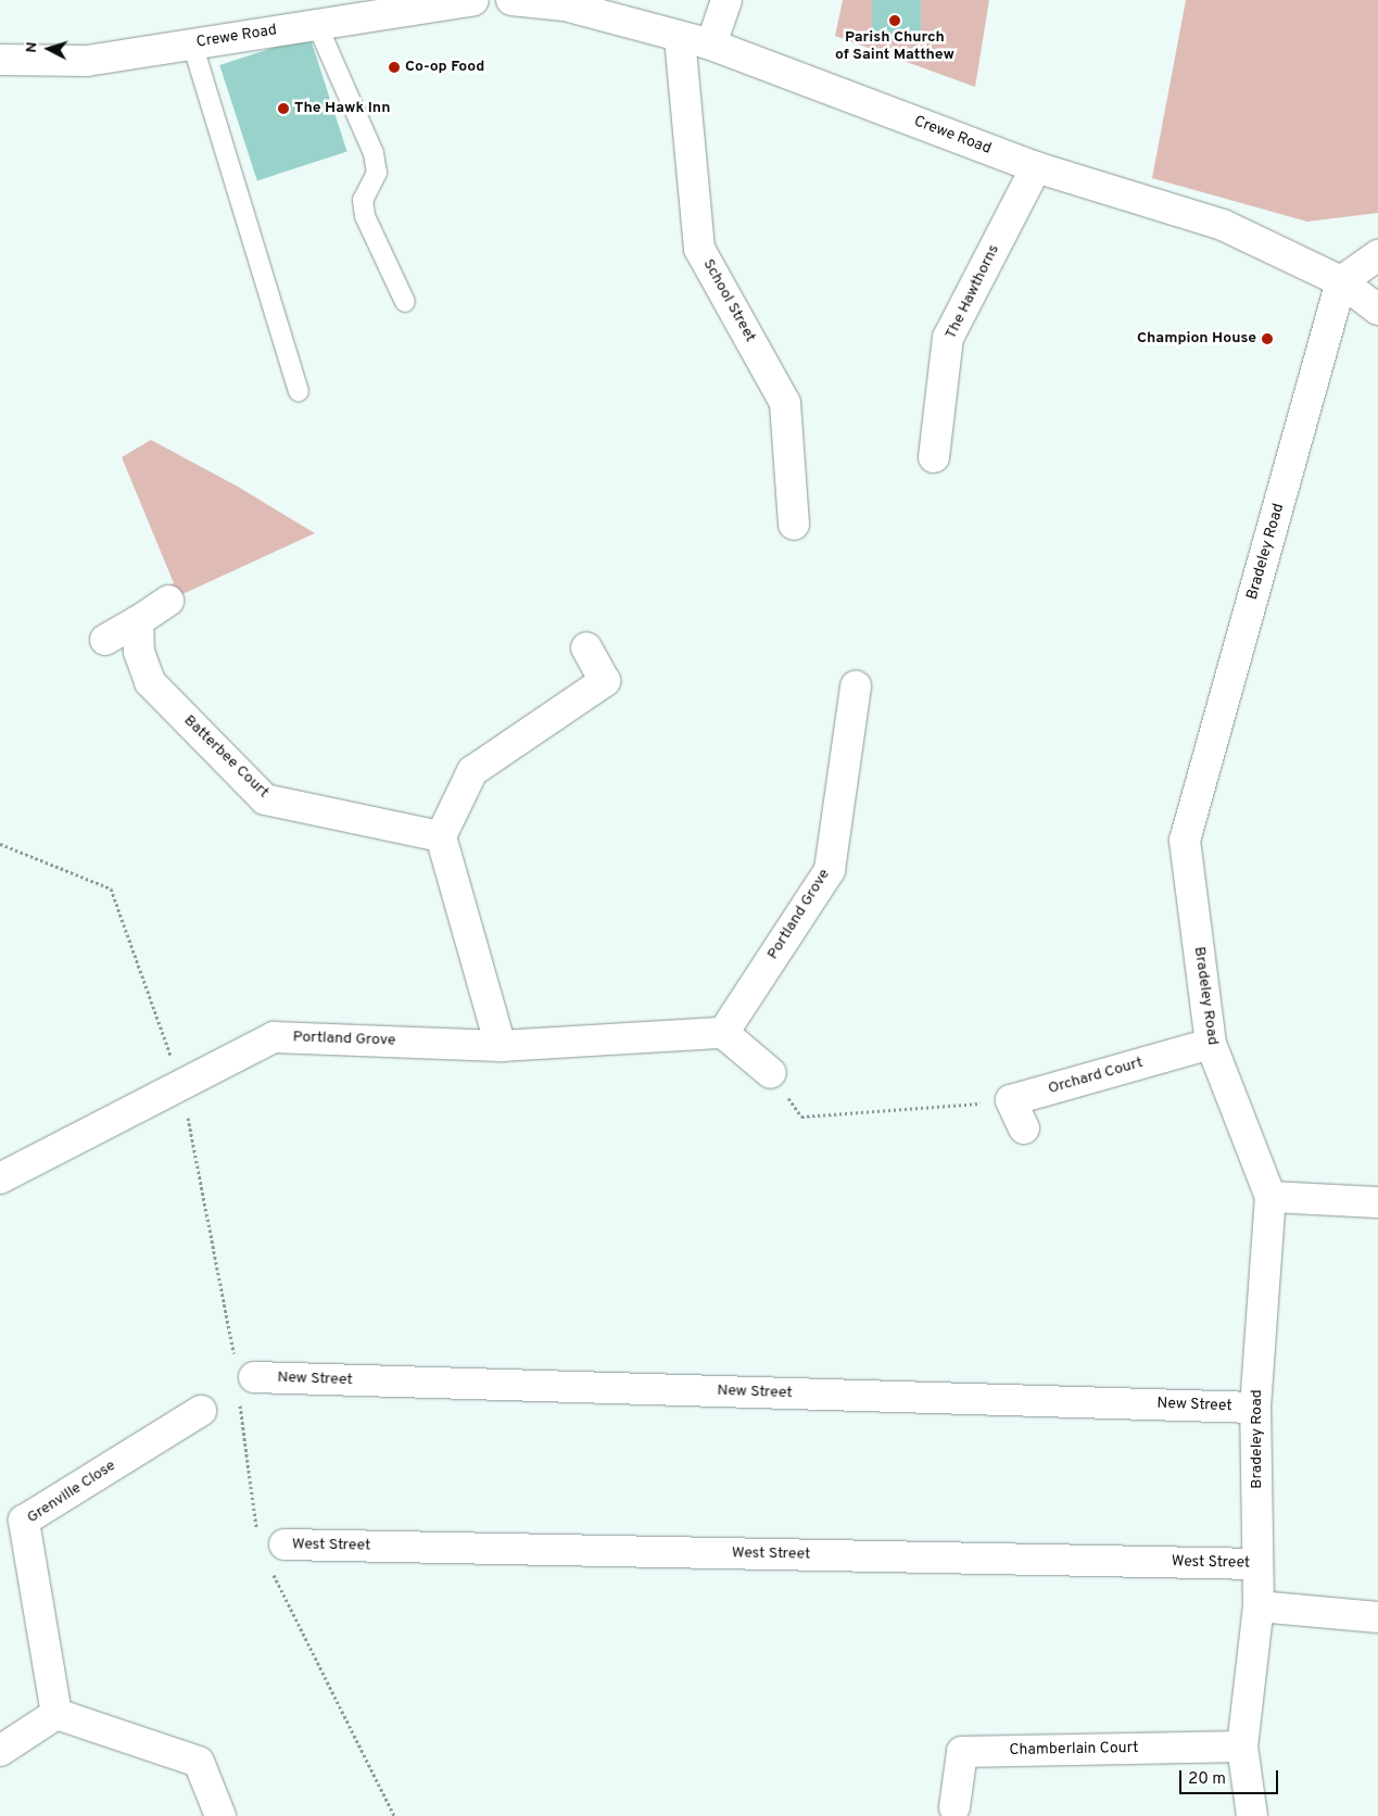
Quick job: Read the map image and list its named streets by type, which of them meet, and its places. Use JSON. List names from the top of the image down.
{
  "streets": {
    "street": [
      "Crewe Road",
      "The Hawthorns",
      "School Street",
      "Bradeley Road",
      "Batterbee Court",
      "Portland Grove",
      "Orchard Court",
      "New Street",
      "Grenville Close",
      "West Street",
      "Chamberlain Court"
    ]
  },
  "crossings": [
    ["Crewe Road", "The Hawthorns"],
    ["Crewe Road", "School Street"],
    ["Crewe Road", "Bradeley Road"],
    ["Bradeley Road", "Orchard Court"],
    ["Bradeley Road", "New Street"],
    ["Bradeley Road", "West Street"],
    ["Bradeley Road", "Chamberlain Court"]
  ],
  "places": [
    "Parish Church of Saint Matthew",
    "Co-op Food",
    "The Hawk Inn",
    "Champion House"
  ],
  "scale_bar": "20 m",
  "north": "left"
}
